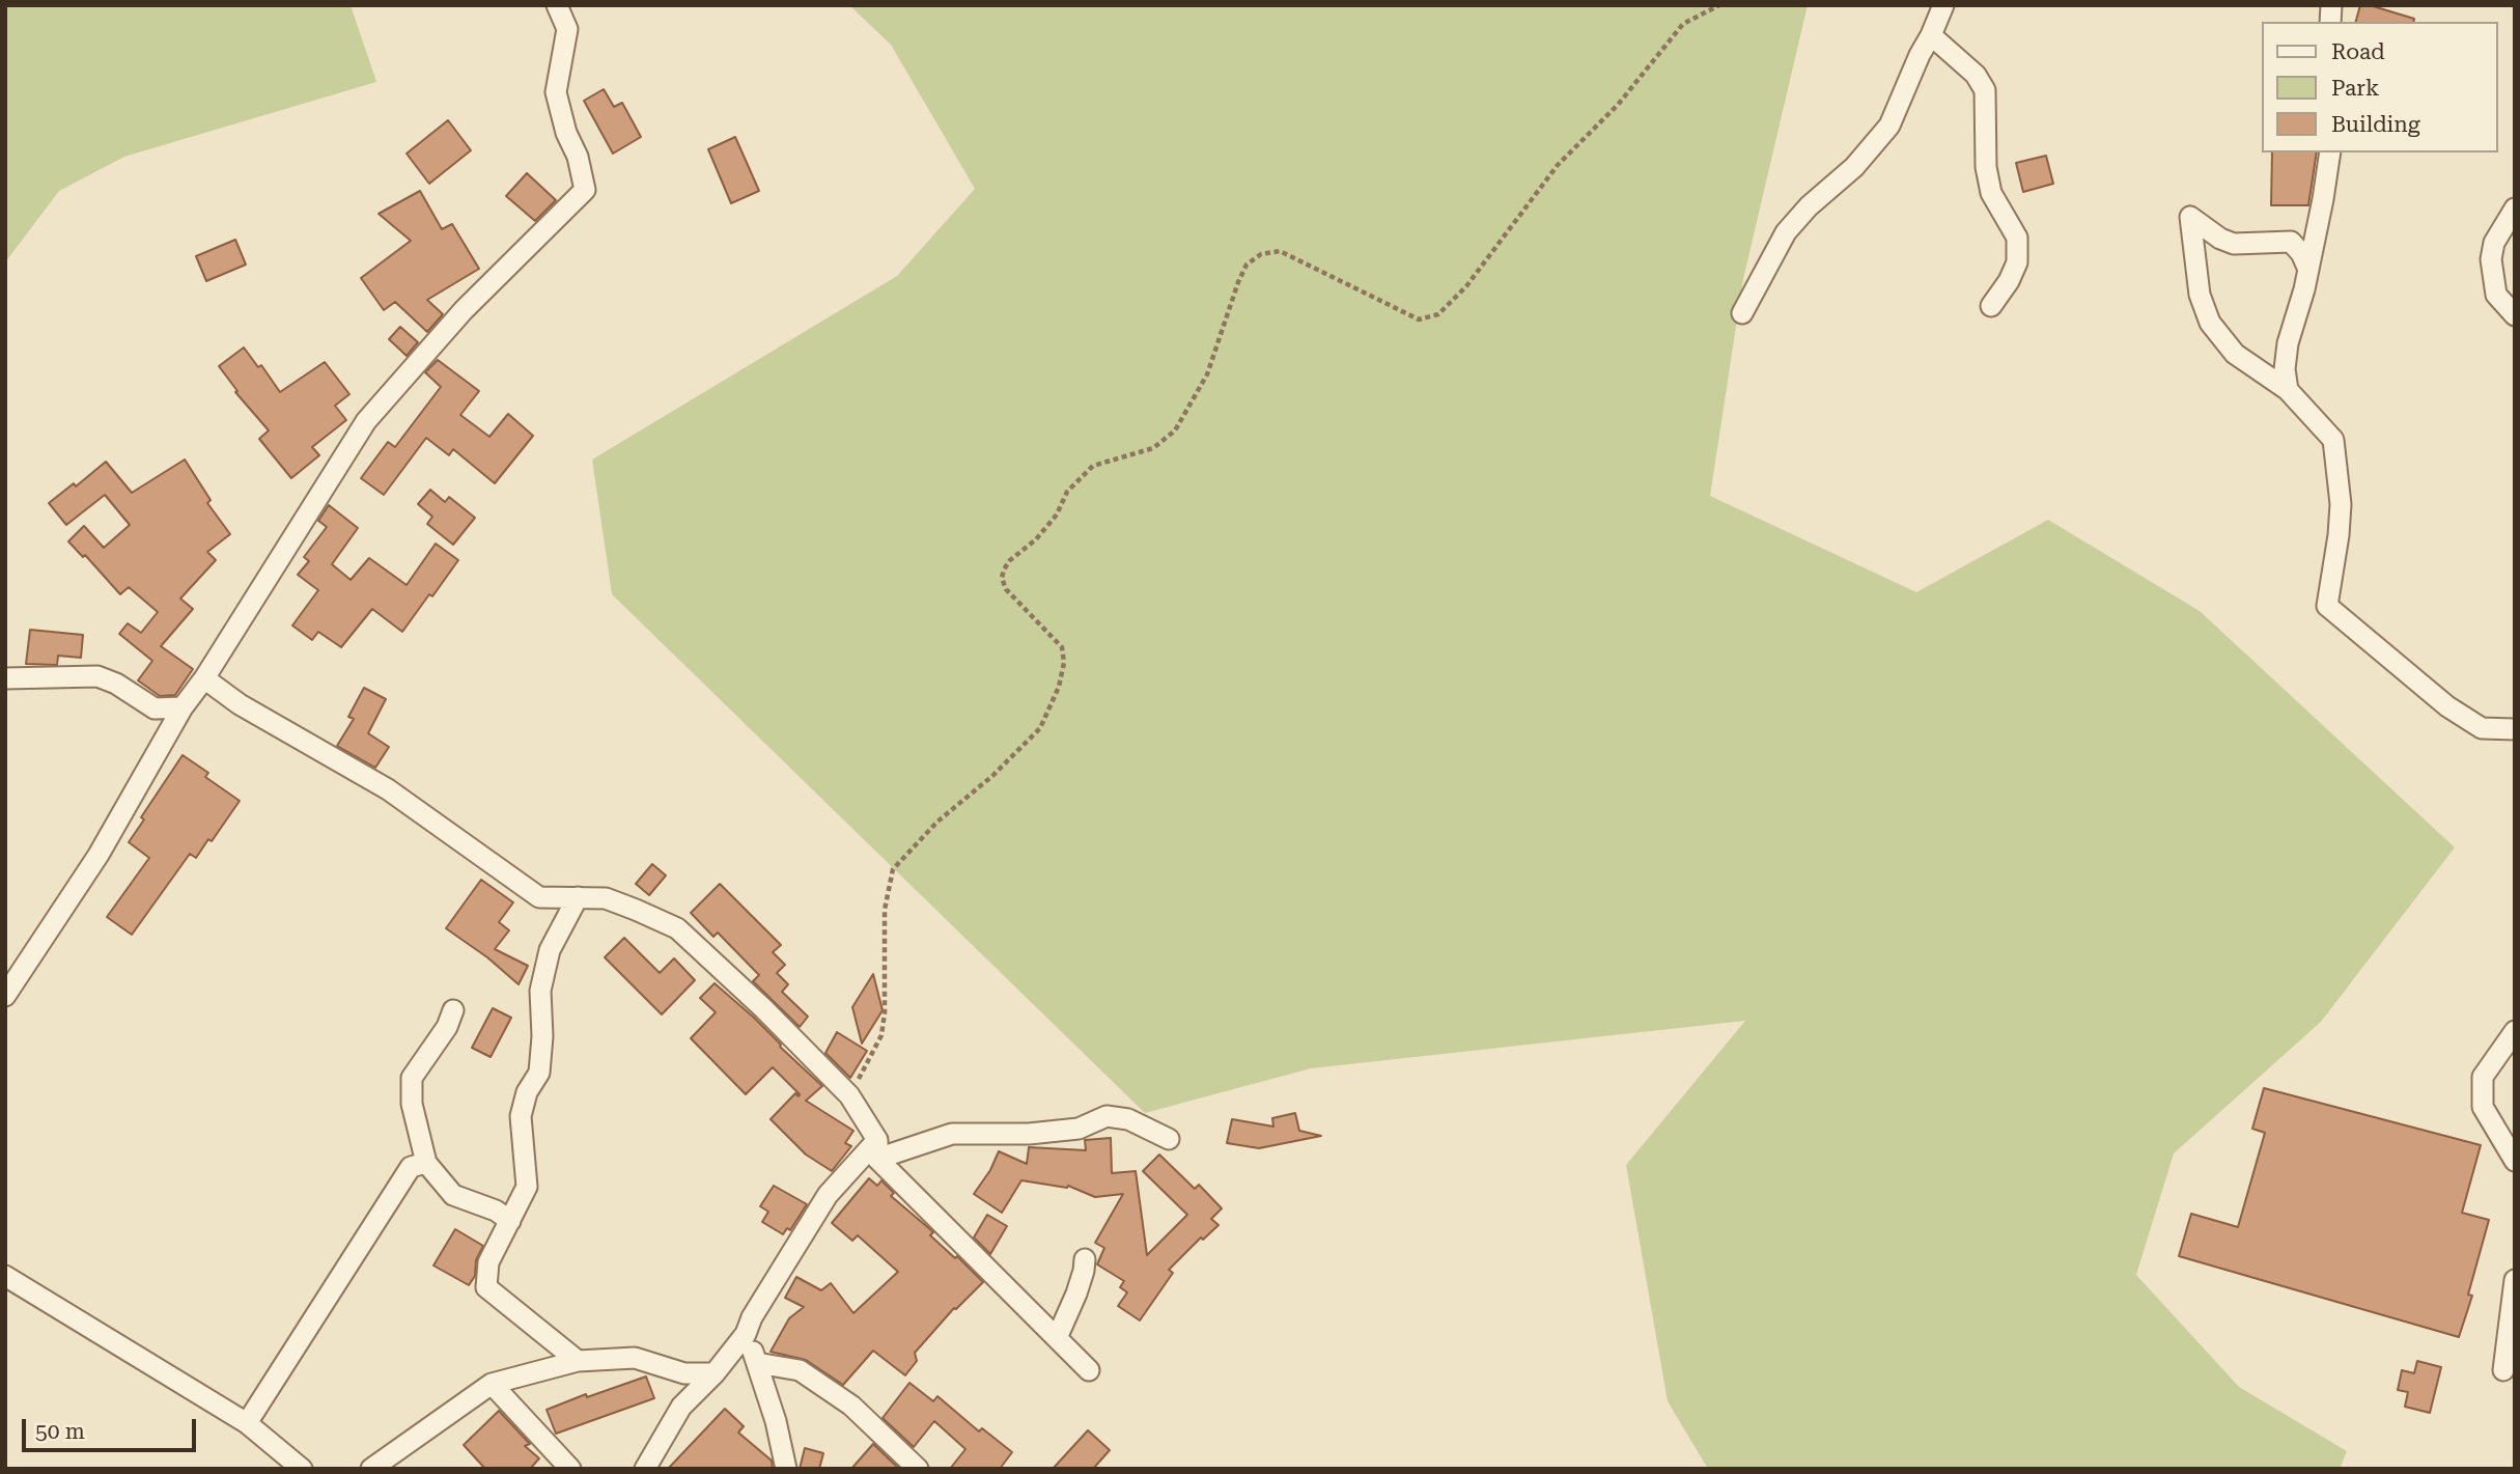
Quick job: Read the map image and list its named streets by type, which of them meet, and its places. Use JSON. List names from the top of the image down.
{
  "legend": ["Road", "Park", "Building"],
  "scale_bar": "50 m"
}
